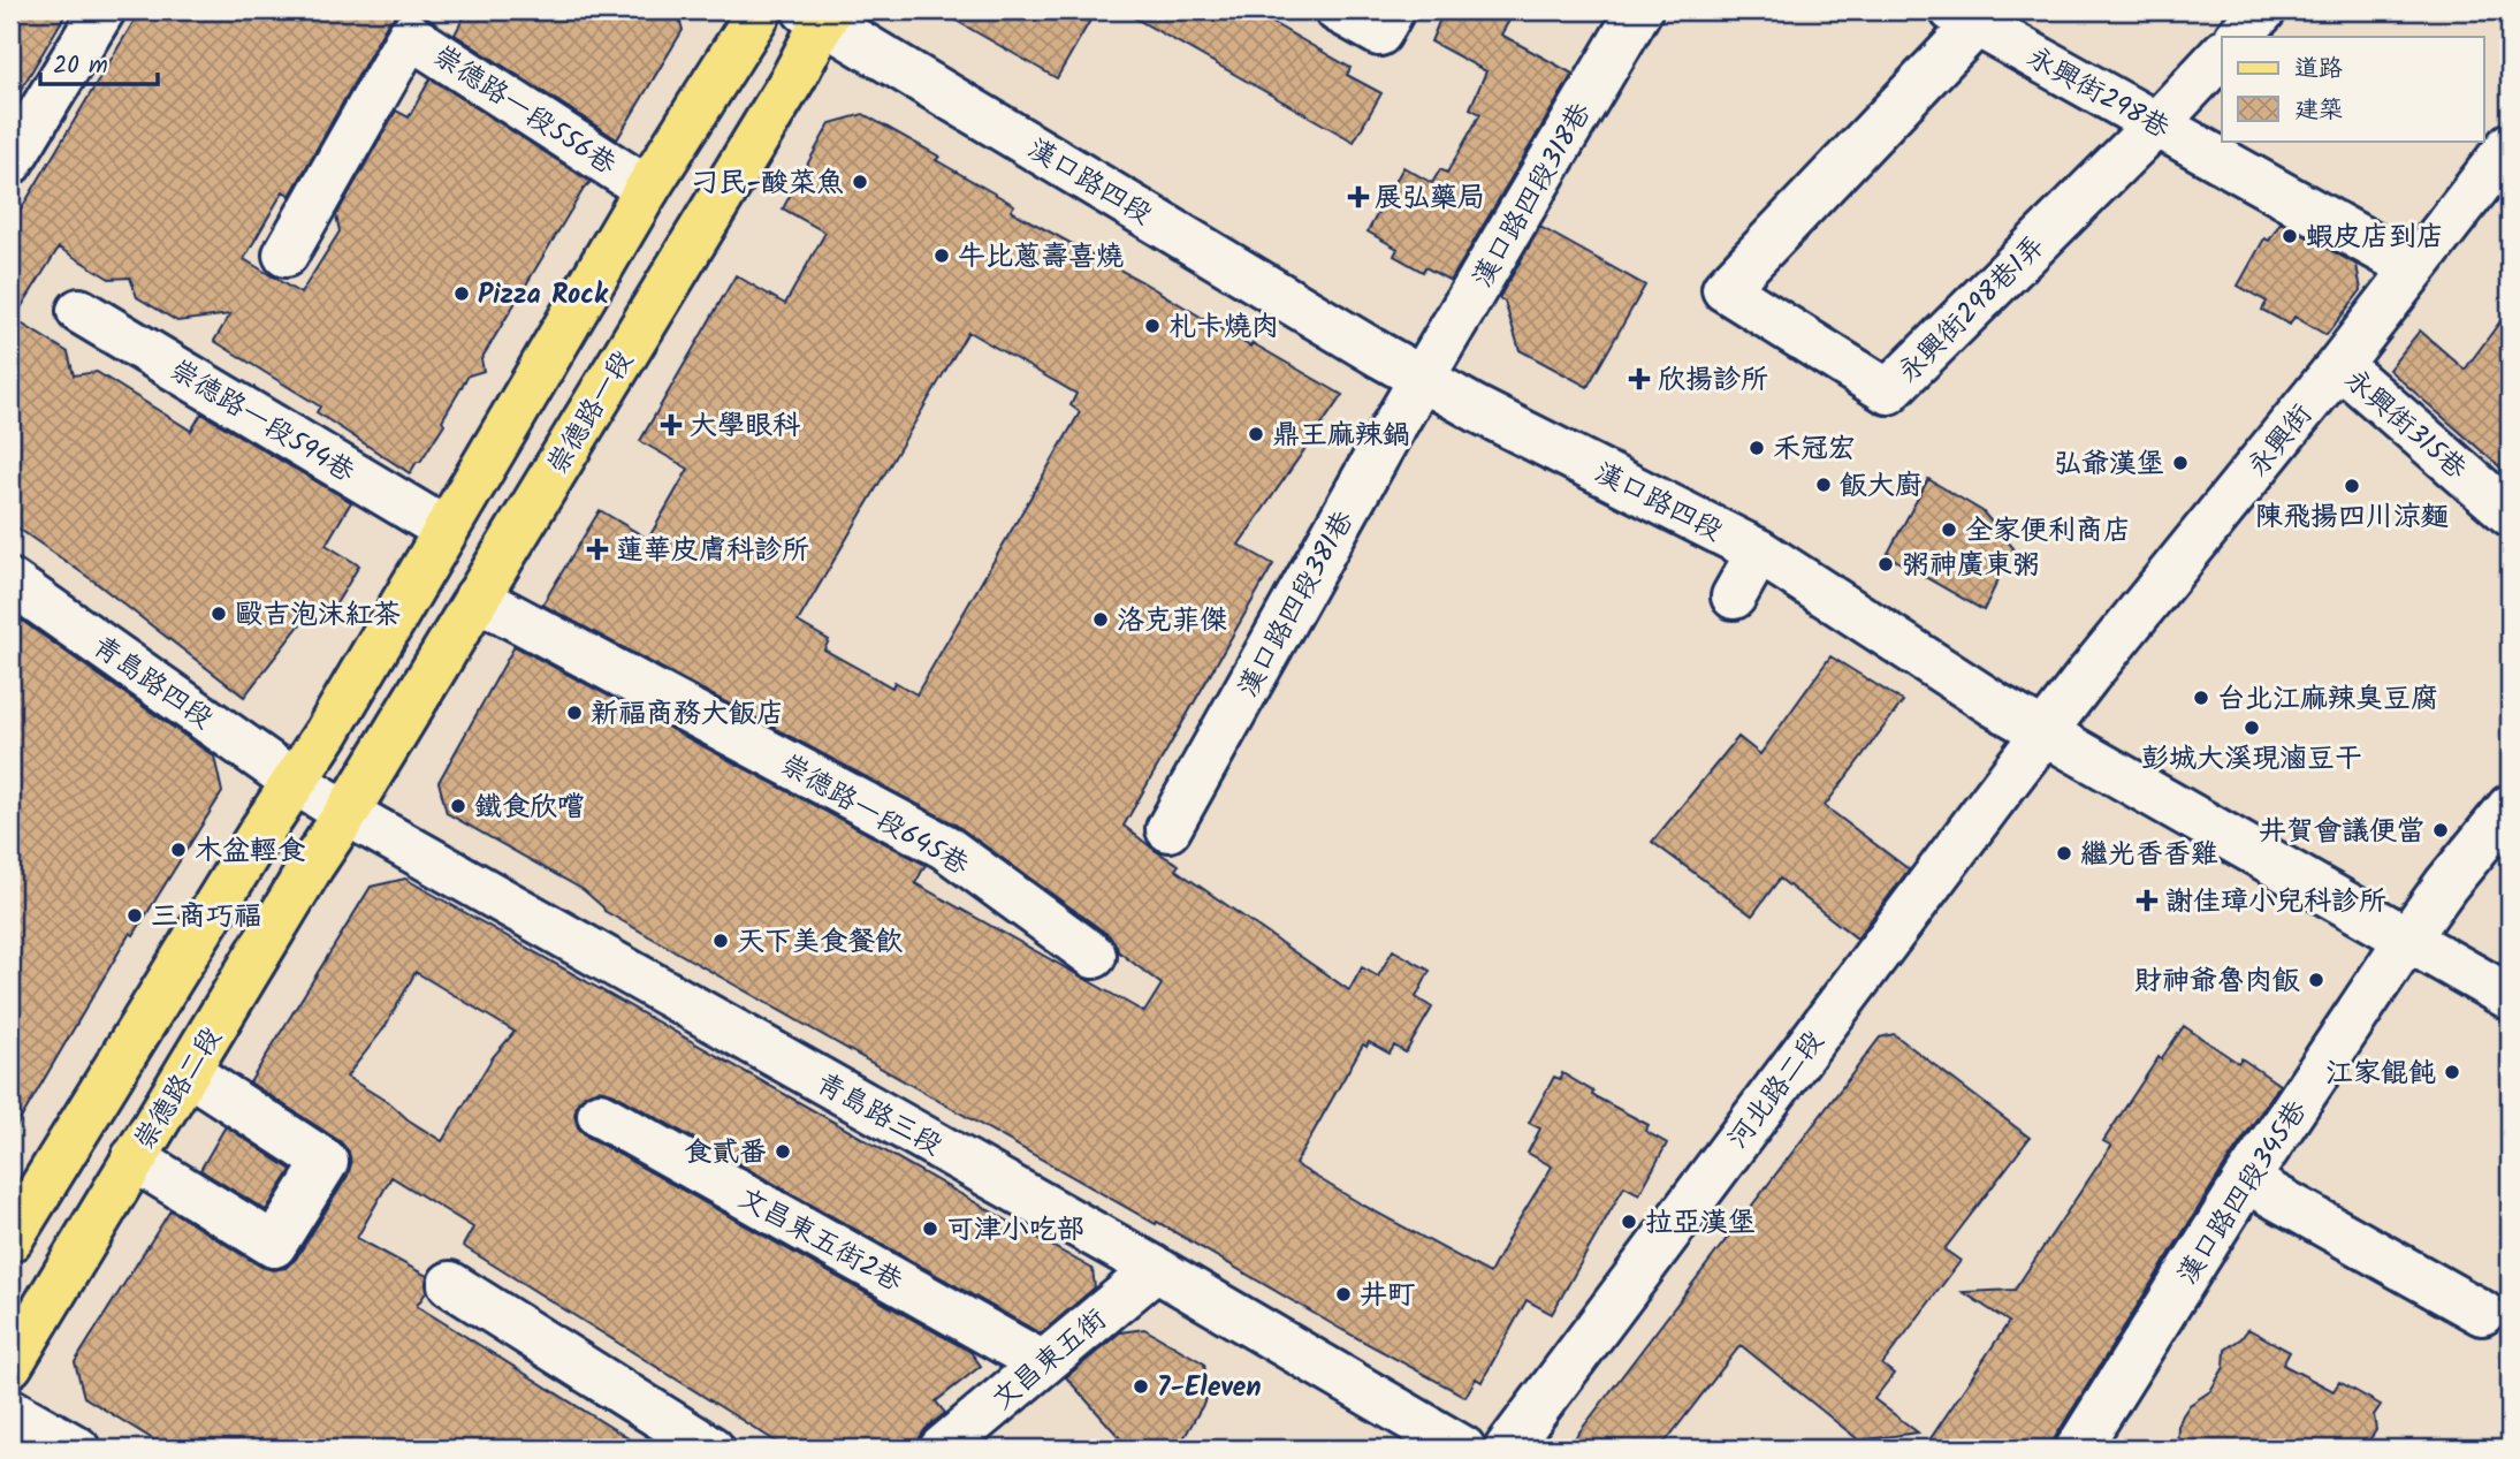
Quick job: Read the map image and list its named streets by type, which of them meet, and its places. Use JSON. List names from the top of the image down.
{
  "streets": {
    "main road": ["崇德路一段", "崇德路二段"],
    "street": [
      "永興街298巷",
      "崇德路一段556巷",
      "漢口路四段",
      "漢口路四段318巷",
      "永興街298巷1弄",
      "崇德路一段594巷",
      "永興街315巷",
      "永興街",
      "漢口路四段381巷",
      "青島路四段",
      "崇德路一段645巷",
      "河北路二段",
      "青島路三段",
      "漢口路四段345巷",
      "文昌東五街2巷",
      "文昌東五街"
    ]
  },
  "crossings": [
    ["永興街298巷", "永興街298巷1弄"],
    ["永興街298巷", "永興街"],
    ["漢口路四段", "漢口路四段318巷"],
    ["漢口路四段", "崇德路一段"],
    ["漢口路四段", "永興街"],
    ["漢口路四段", "漢口路四段381巷"],
    ["漢口路四段", "河北路二段"],
    ["漢口路四段", "漢口路四段345巷"],
    ["漢口路四段318巷", "漢口路四段381巷"],
    ["崇德路一段", "崇德路一段645巷"],
    ["崇德路一段", "崇德路二段"],
    ["崇德路一段", "青島路三段"],
    ["永興街315巷", "永興街"],
    ["永興街", "河北路二段"],
    ["青島路四段", "青島路三段"],
    ["崇德路二段", "青島路三段"],
    ["青島路三段", "文昌東五街"],
    ["文昌東五街2巷", "文昌東五街"]
  ],
  "places": {
    "other": [
      "刁民-酸菜魚",
      "蝦皮店到店",
      "牛比蔥壽喜燒",
      "Pizza Rock",
      "札卡燒肉",
      "鼎王麻辣鍋",
      "禾冠宏",
      "弘爺漢堡",
      "飯大廚",
      "陳飛揚四川涼麵",
      "全家便利商店",
      "粥神廣東粥",
      "毆吉泡沫紅茶",
      "洛克菲傑",
      "台北江麻辣臭豆腐",
      "新福商務大飯店",
      "彭城大溪現滷豆干",
      "鐵食欣嚐",
      "井賀會議便當",
      "木盆輕食",
      "繼光香香雞",
      "三商巧福",
      "天下美食餐飲",
      "財神爺魯肉飯",
      "江家餛飩",
      "食貳番",
      "拉亞漢堡",
      "可津小吃部",
      "井町",
      "7-Eleven"
    ],
    "health": [
      "展弘藥局",
      "欣揚診所",
      "大學眼科",
      "蓮華皮膚科診所",
      "謝佳璋小兒科診所"
    ]
  },
  "legend": ["道路", "建築"],
  "scale_bar": "20 m"
}
